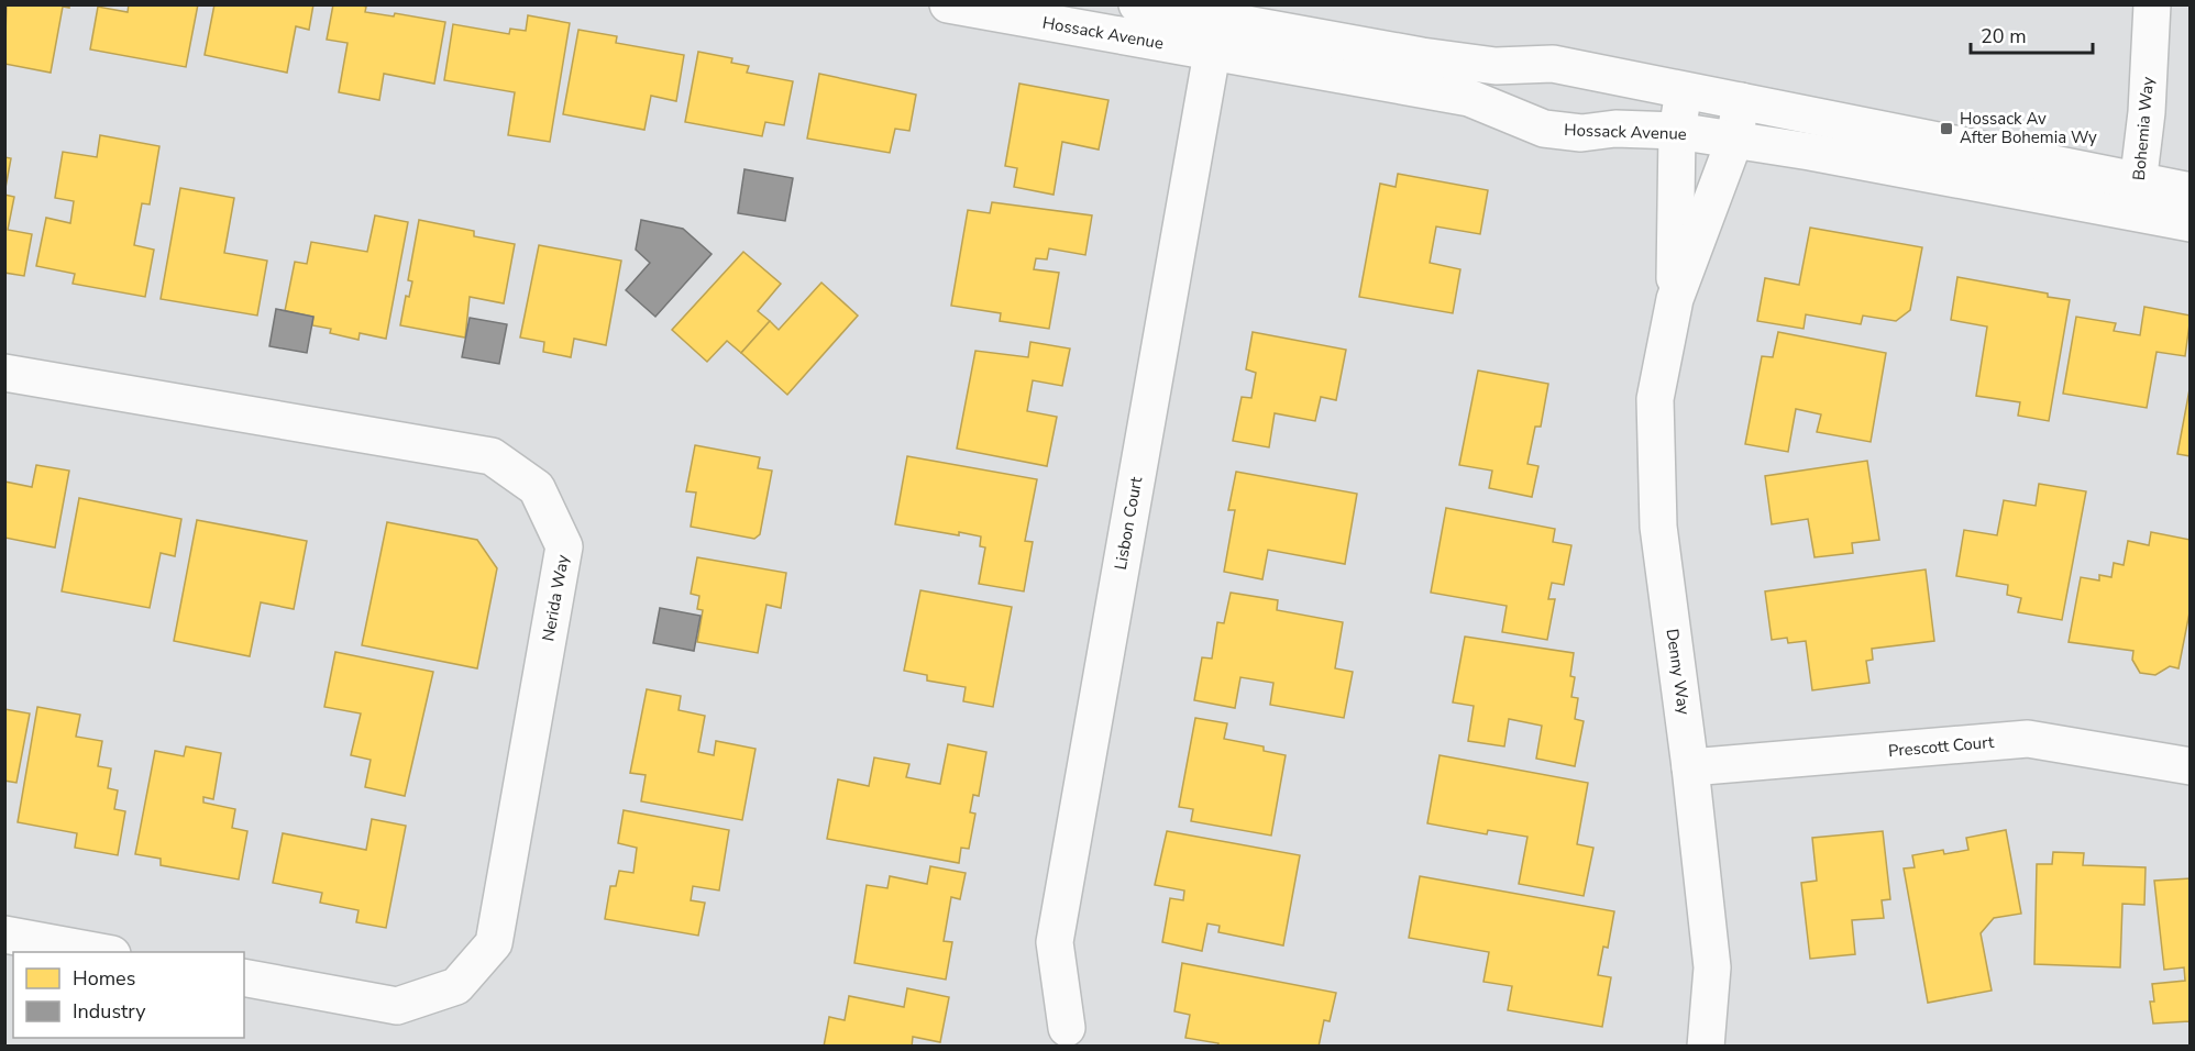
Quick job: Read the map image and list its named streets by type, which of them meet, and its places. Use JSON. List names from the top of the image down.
{
  "streets": {
    "street": [
      "Hossack Avenue",
      "Bohemia Way",
      "Lisbon Court",
      "Nerida Way",
      "Denny Way",
      "Prescott Court"
    ]
  },
  "crossings": [
    ["Hossack Avenue", "Bohemia Way"],
    ["Hossack Avenue", "Lisbon Court"],
    ["Hossack Avenue", "Denny Way"],
    ["Denny Way", "Prescott Court"]
  ],
  "places": {
    "transit": ["Hossack Av After Bohemia Wy"]
  },
  "legend": ["Homes", "Industry"],
  "scale_bar": "20 m"
}
